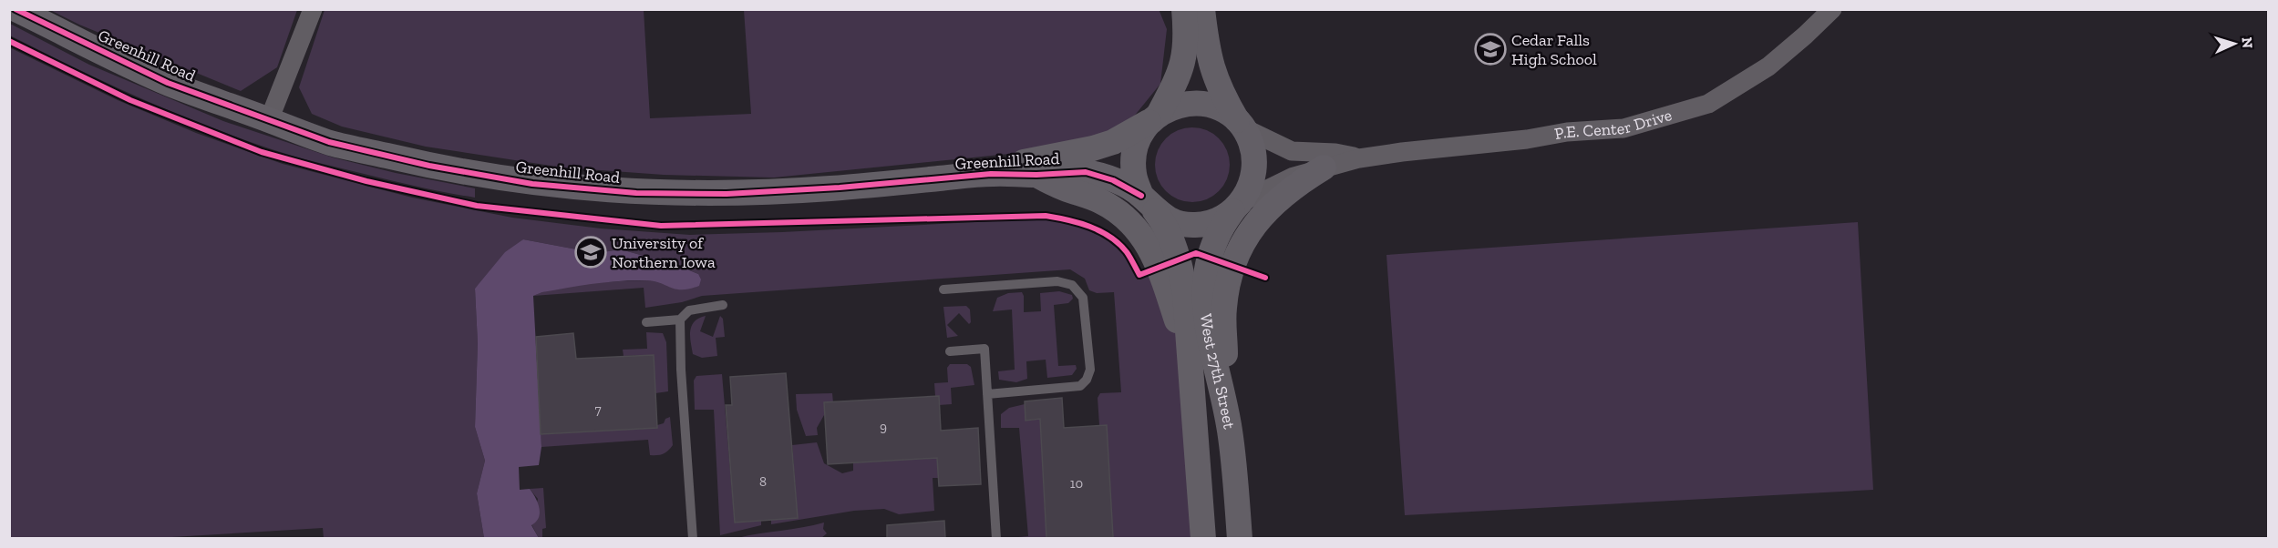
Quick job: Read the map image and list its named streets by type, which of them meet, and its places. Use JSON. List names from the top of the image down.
{
  "streets": {
    "main road": ["Greenhill Road", "West 27th Street"],
    "street": ["P.E. Center Drive"]
  },
  "crossings": [
    ["Greenhill Road", "P.E. Center Drive"],
    ["Greenhill Road", "West 27th Street"],
    ["P.E. Center Drive", "West 27th Street"]
  ],
  "places": {
    "school or university": ["Cedar Falls High School", "University of Northern Iowa"]
  },
  "house_numbers": [
    "7",
    "9",
    "8",
    "10"
  ],
  "north": "right"
}
